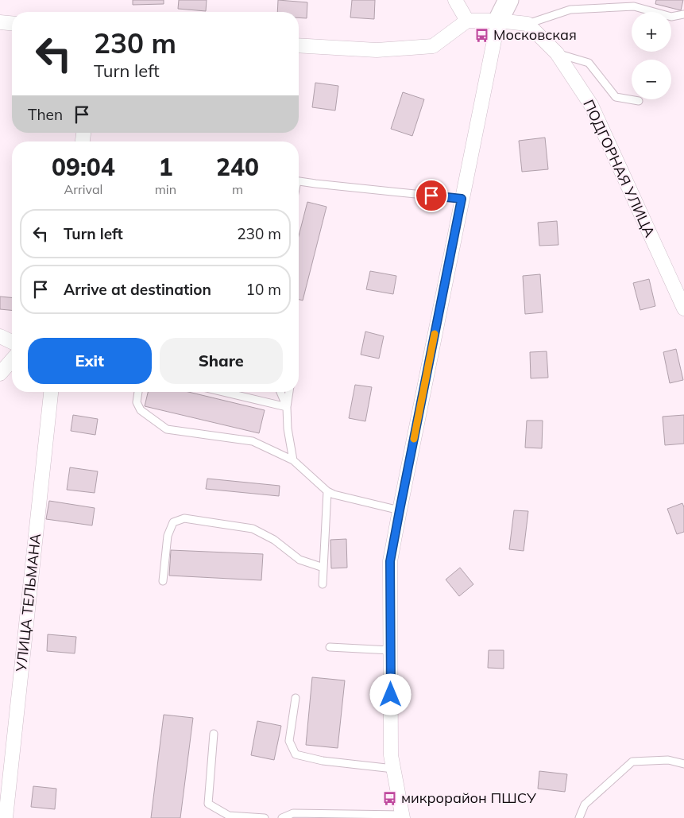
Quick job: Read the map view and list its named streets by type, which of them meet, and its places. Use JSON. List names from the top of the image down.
{
  "streets": {
    "street": ["ПОДГОРНАЯ УЛИЦА", "УЛИЦА ТЕЛЬМАНА"]
  },
  "places": {
    "bus stop": ["Московская", "микрорайон ПШСУ"]
  },
  "page": {
    "map_buttons": ["+", "−"],
    "turn": ["230 m", "Turn left"],
    "then": "Then",
    "eta": [
      "09:04",
      "Arrival",
      "1",
      "min",
      "240",
      "m"
    ],
    "list": [
      {
        "name": "Turn left",
        "value": "230 m"
      },
      {
        "name": "Arrive at destination",
        "value": "10 m"
      }
    ],
    "buttons": ["Exit", "Share"]
  }
}
